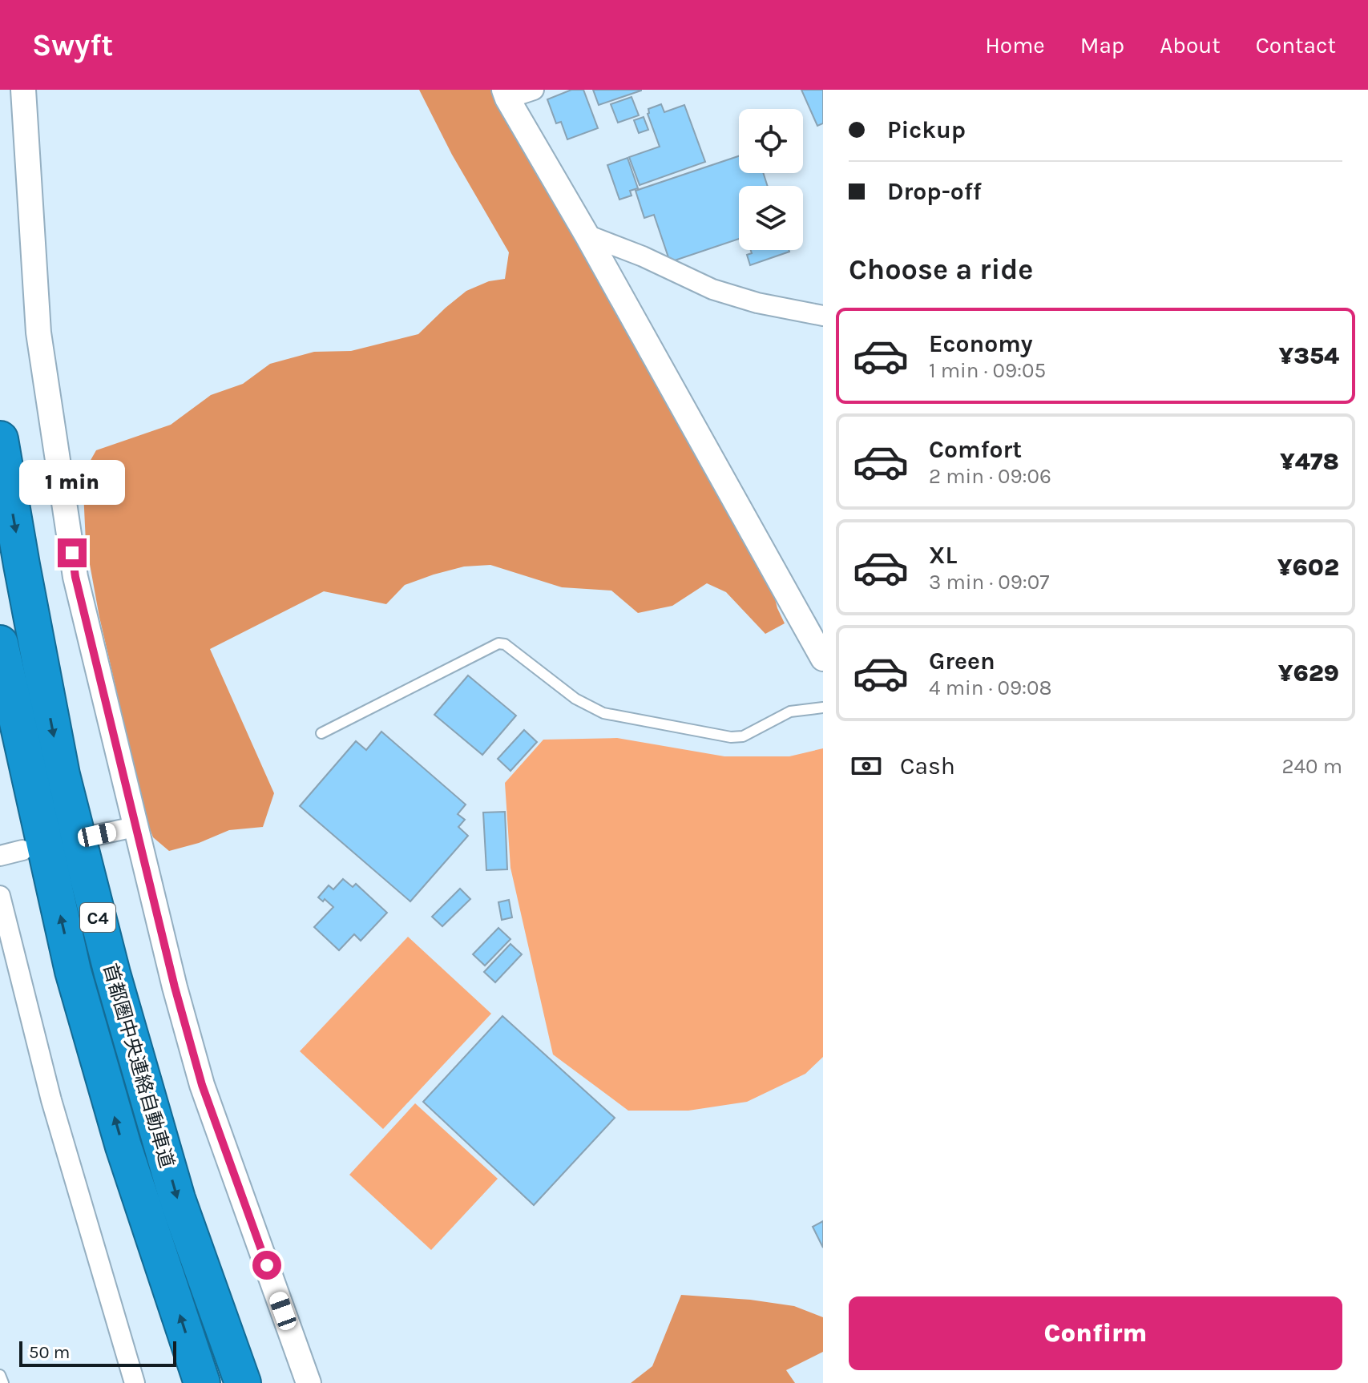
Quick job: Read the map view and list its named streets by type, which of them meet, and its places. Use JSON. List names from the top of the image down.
{
  "streets": {
    "highway": ["C4", "首都圏中央連絡自動車道"]
  },
  "scale_bar": "50 m",
  "page": {
    "header": "Swyft",
    "nav": [
      "Home",
      "Map",
      "About",
      "Contact"
    ],
    "banner": ["Pickup", "Drop-off"],
    "heading": "Choose a ride",
    "list": [
      {
        "name": "Economy",
        "note": "1 min · 09:05",
        "value": "¥354"
      },
      {
        "name": "Comfort",
        "note": "2 min · 09:06",
        "value": "¥478"
      },
      {
        "name": "XL",
        "note": "3 min · 09:07",
        "value": "¥602"
      },
      {
        "name": "Green",
        "note": "4 min · 09:08",
        "value": "¥629"
      }
    ],
    "bubble": "1 min",
    "pay": ["Cash", "240 m"],
    "buttons": "Confirm",
    "scale": "50 m"
  }
}
